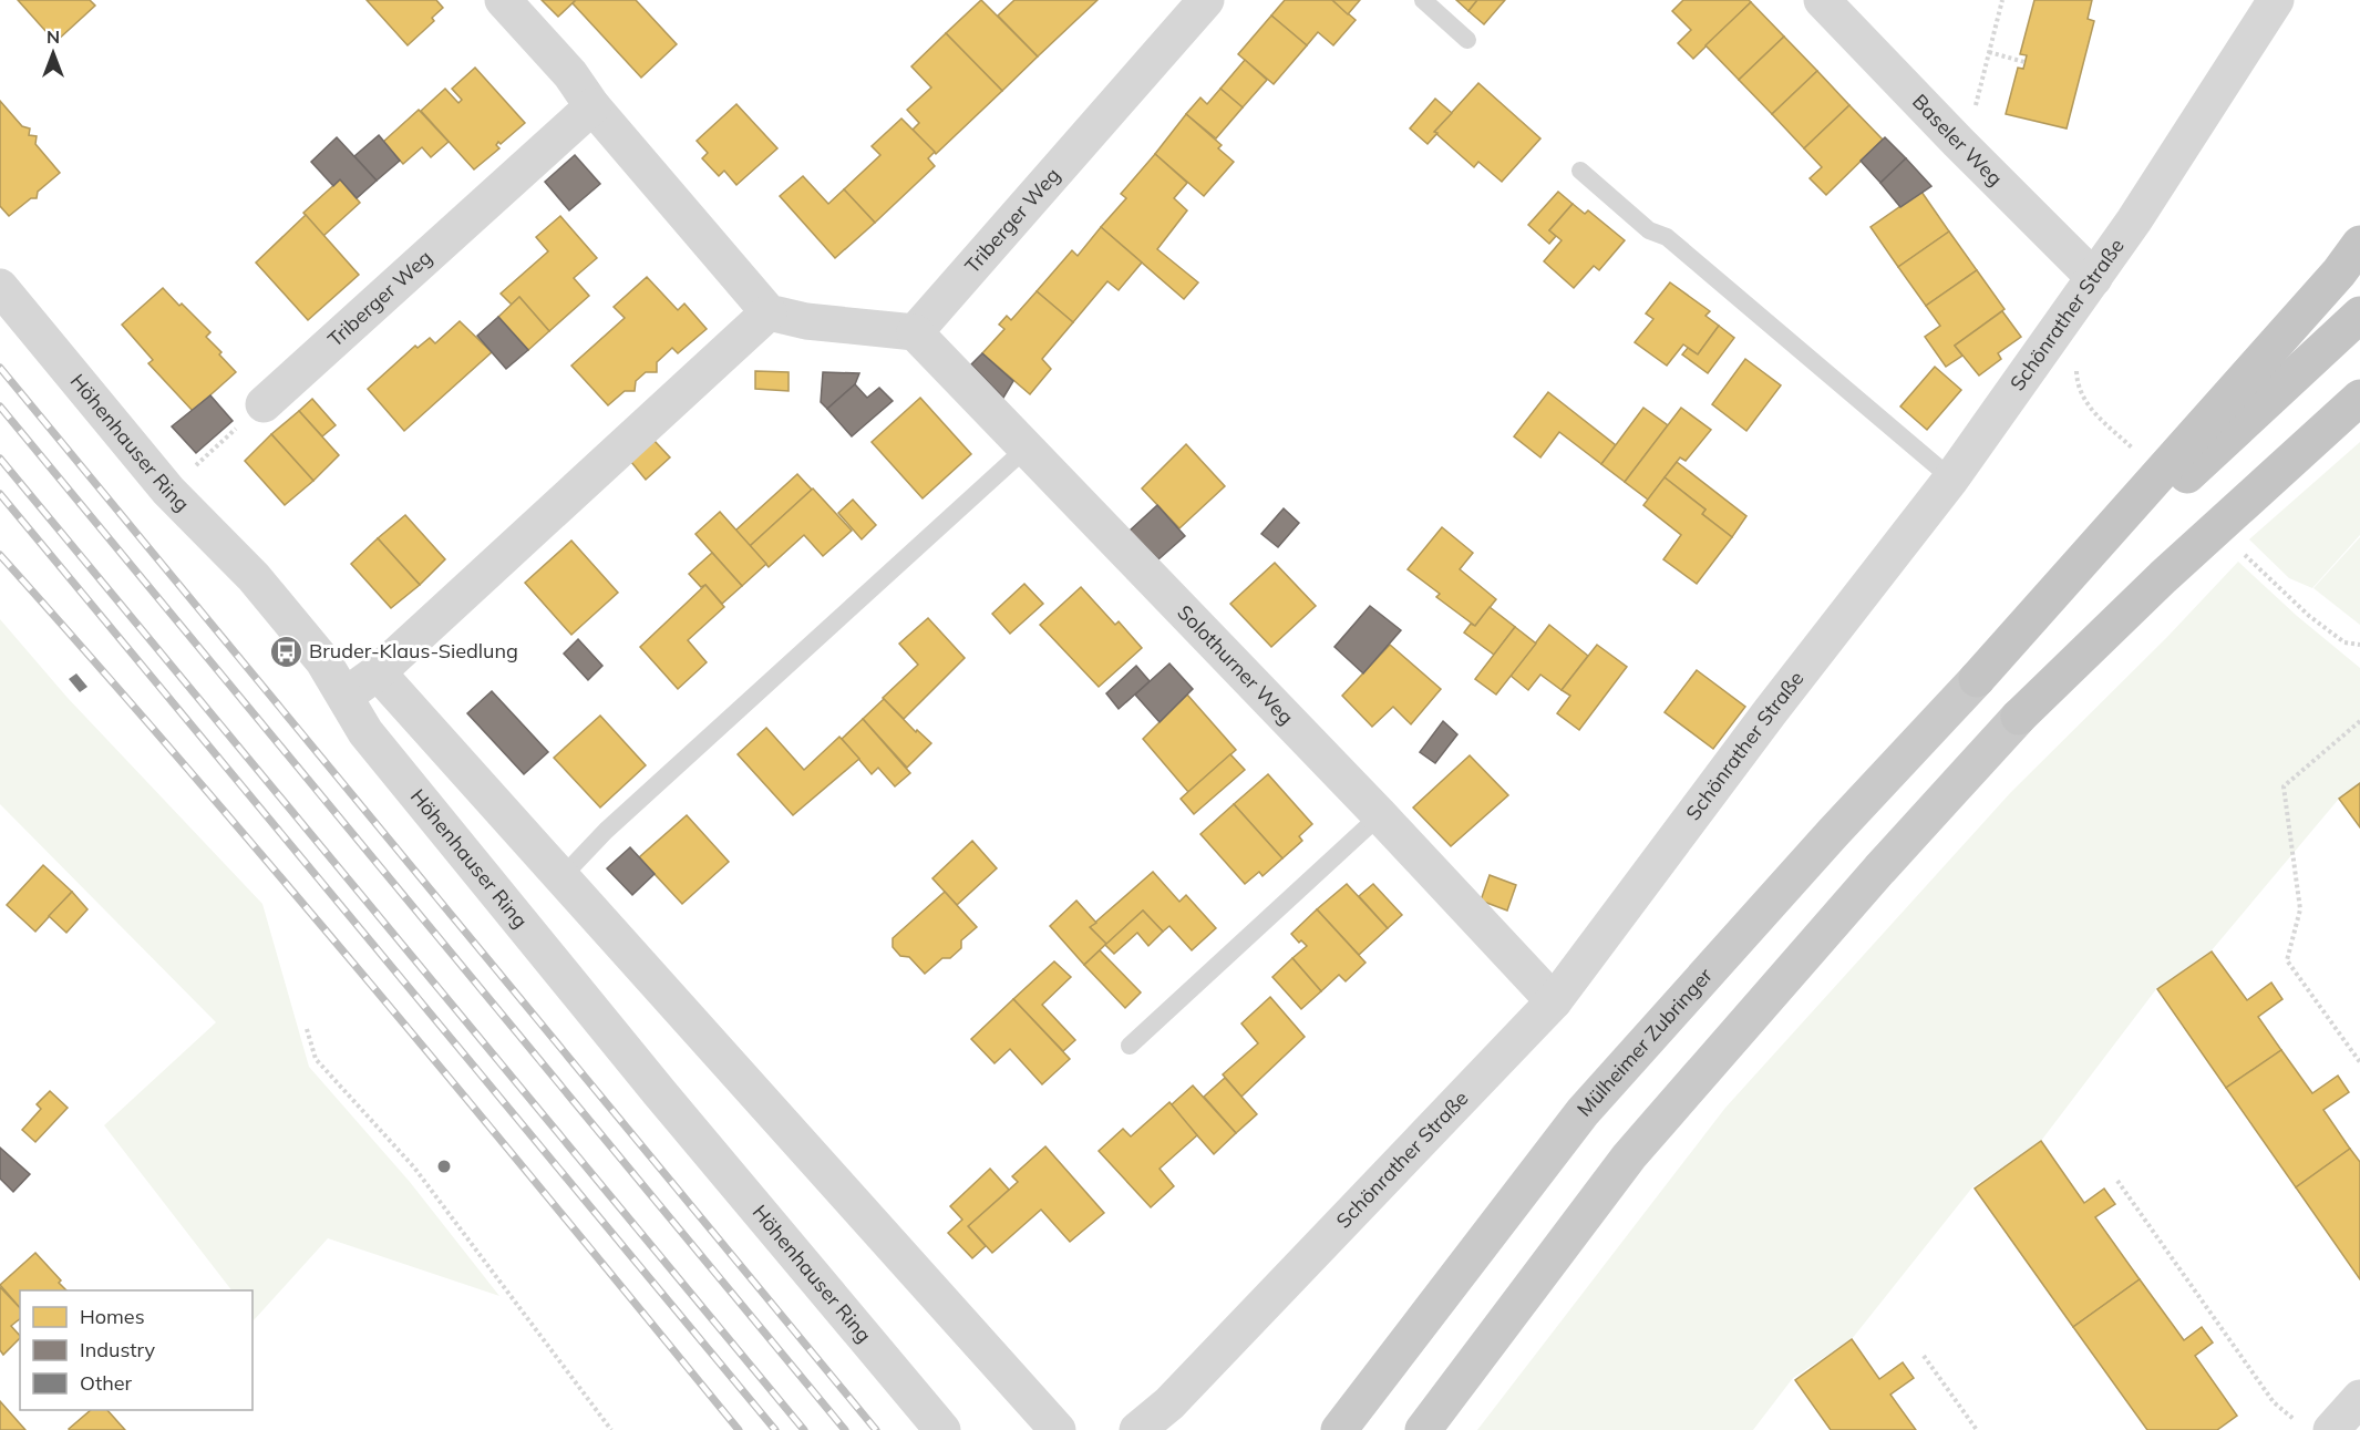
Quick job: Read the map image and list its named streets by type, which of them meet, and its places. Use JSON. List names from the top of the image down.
{
  "streets": {
    "main road": ["Mülheimer Zubringer"],
    "street": [
      "Baseler Weg",
      "Triberger Weg",
      "Schönrather Straße",
      "Höhenhauser Ring",
      "Solothurner Weg"
    ]
  },
  "crossings": [
    ["Baseler Weg", "Schönrather Straße"],
    ["Triberger Weg", "Solothurner Weg"],
    ["Schönrather Straße", "Solothurner Weg"]
  ],
  "places": {
    "bus stop": ["Bruder-Klaus-Siedlung"]
  },
  "legend": ["Homes", "Industry", "Other"],
  "north": "top"
}
